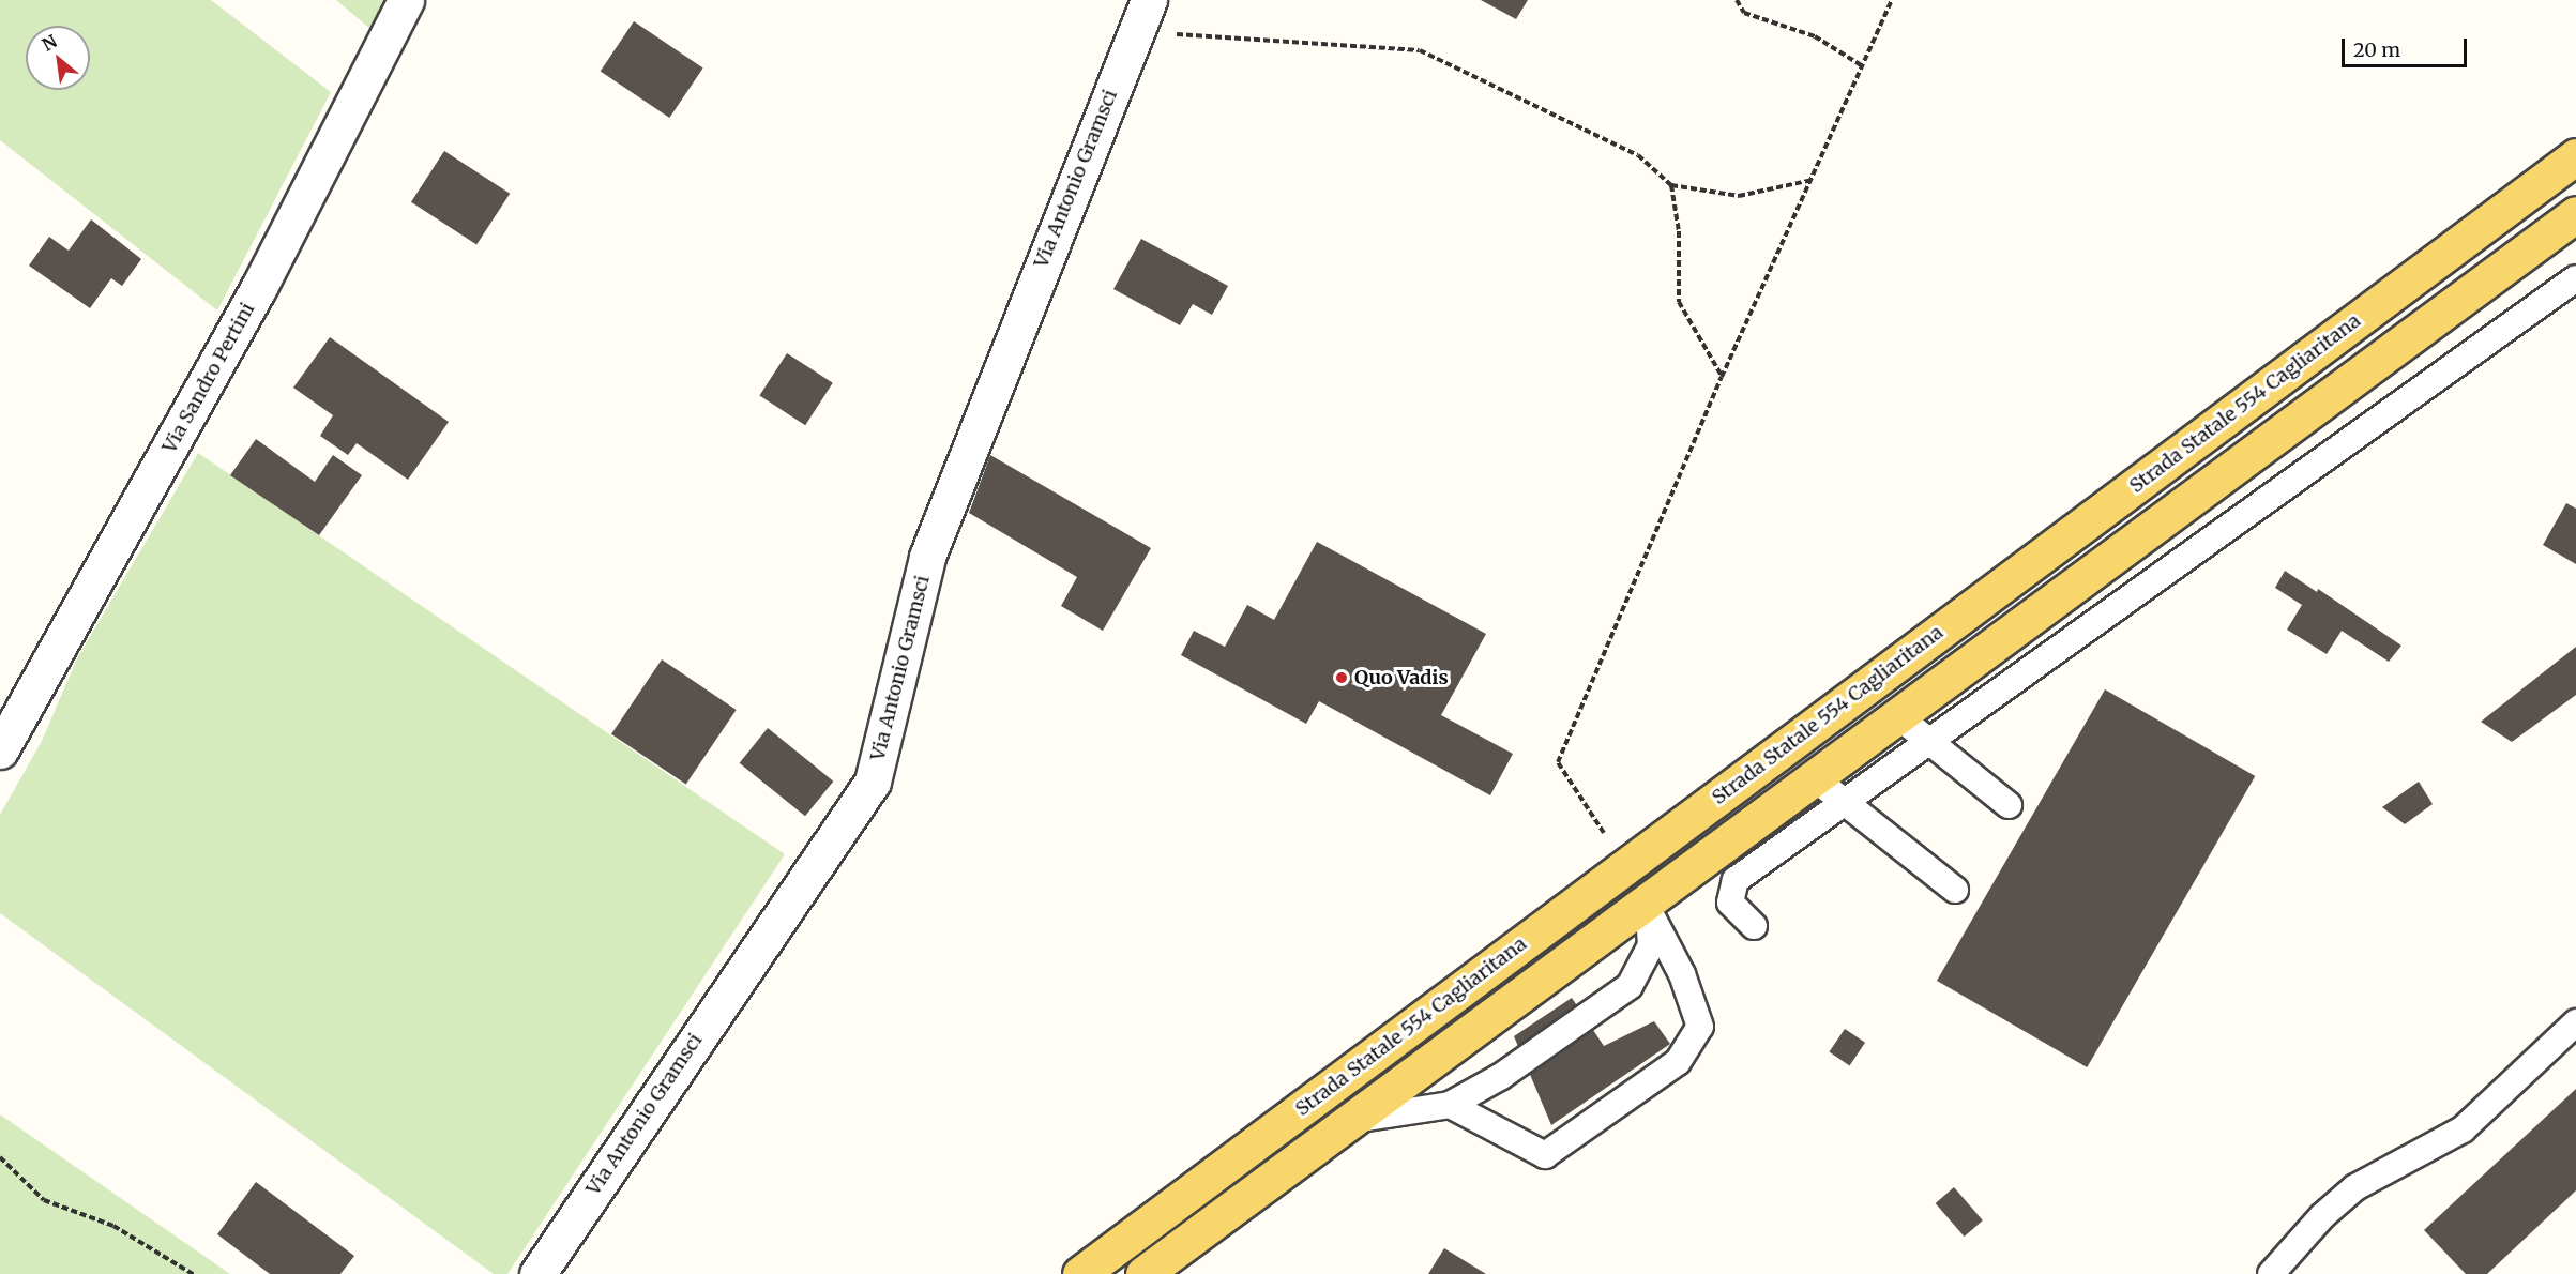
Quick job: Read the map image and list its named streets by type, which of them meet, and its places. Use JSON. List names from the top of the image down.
{
  "streets": {
    "main road": ["Strada Statale 554 Cagliaritana"],
    "street": ["Via Antonio Gramsci", "Via Sandro Pertini"]
  },
  "places": ["Quo Vadis"],
  "scale_bar": "20 m",
  "north": "top left"
}
